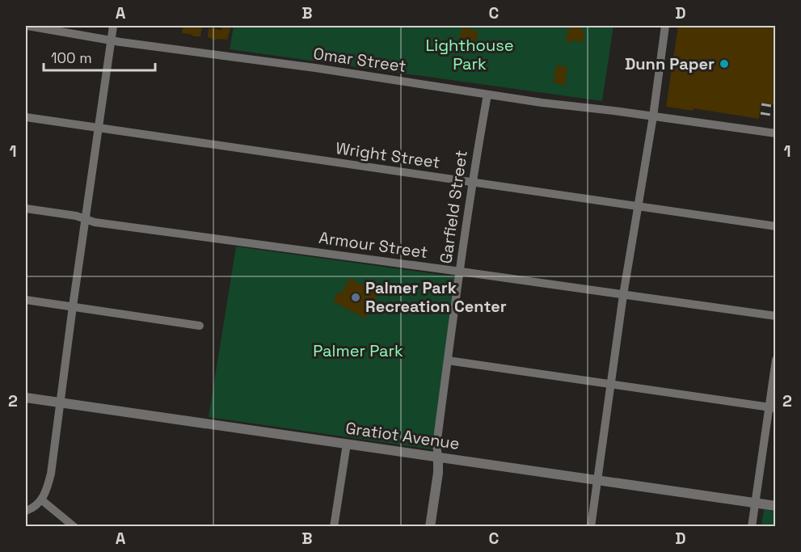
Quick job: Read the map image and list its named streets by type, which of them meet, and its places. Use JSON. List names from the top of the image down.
{
  "streets": {
    "street": [
      "Omar Street",
      "Wright Street",
      "Garfield Street",
      "Armour Street",
      "Gratiot Avenue"
    ]
  },
  "crossings": [
    ["Omar Street", "Garfield Street"],
    ["Wright Street", "Garfield Street"],
    ["Garfield Street", "Armour Street"],
    ["Garfield Street", "Gratiot Avenue"]
  ],
  "parks": ["Lighthouse Park", "Palmer Park"],
  "places": ["Dunn Paper", "Palmer Park Recreation Center"],
  "scale_bar": "100 m",
  "grid": {
    "columns": [
      "A",
      "B",
      "C",
      "D"
    ],
    "rows": ["1", "2"]
  }
}
